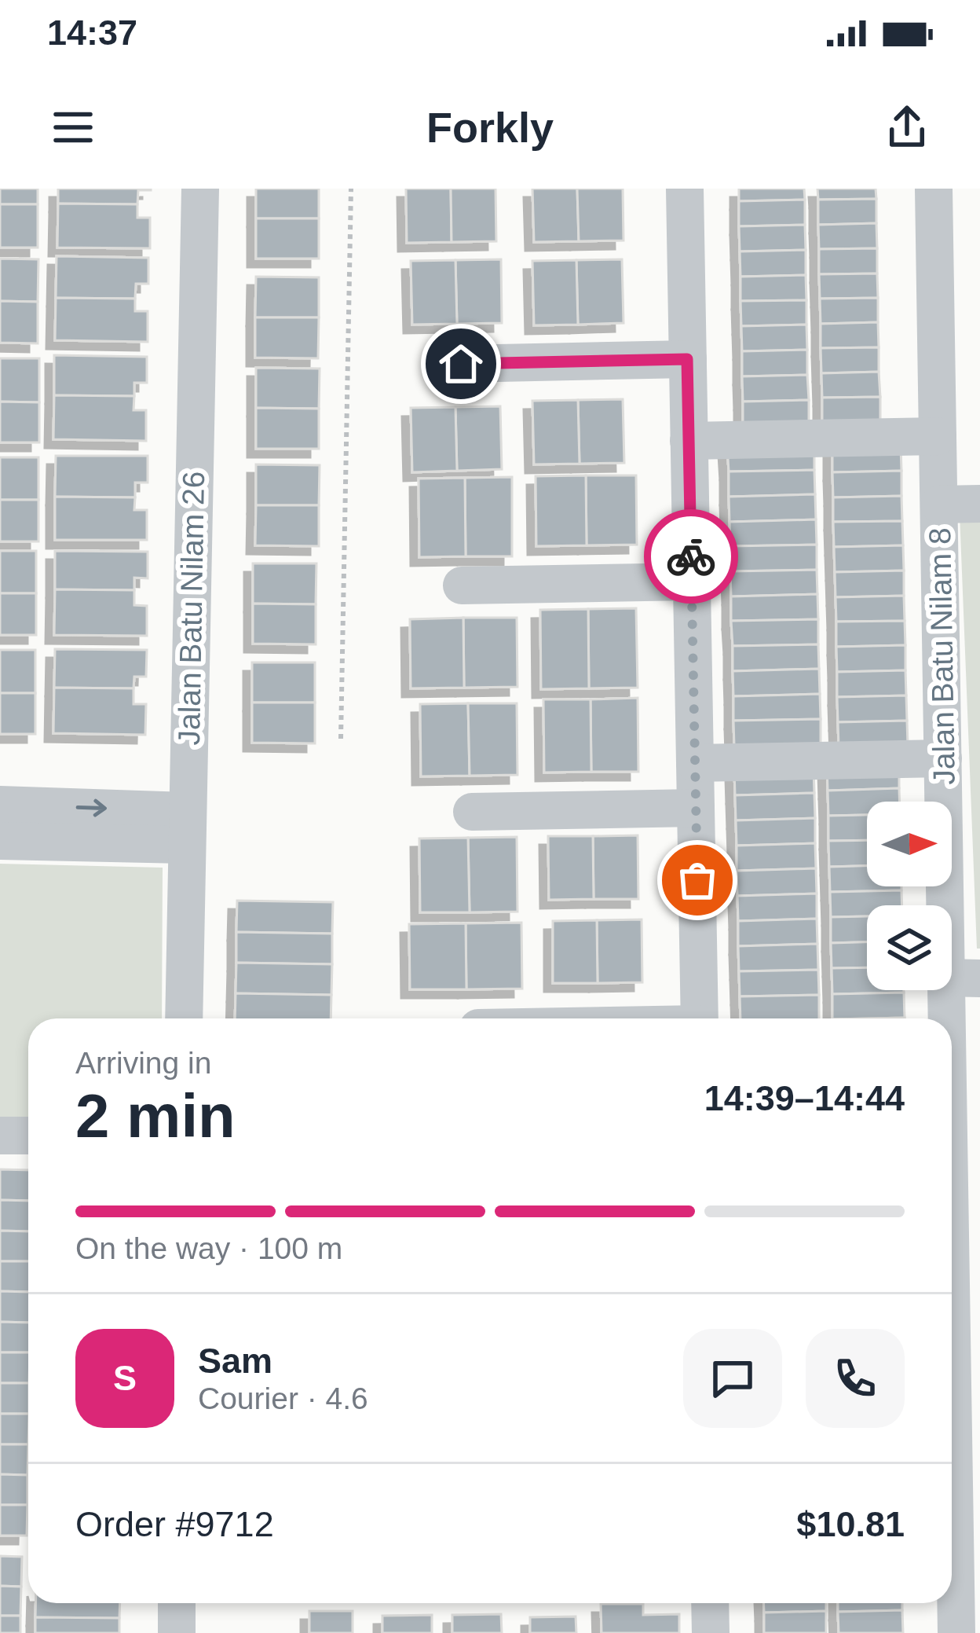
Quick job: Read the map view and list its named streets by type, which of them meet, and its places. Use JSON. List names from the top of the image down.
{
  "streets": {
    "street": ["Jalan Batu Nilam 26", "Jalan Batu Nilam 8"]
  },
  "north": "right",
  "page": {
    "status": "14:37",
    "header": "Forkly",
    "heading": ["2 min", "Arriving in", "14:39–14:44"],
    "panel": [
      "Sam",
      "Courier · 4.6",
      "Order #9712",
      "$10.81"
    ],
    "bar": "On the way · 100 m",
    "round": "S"
  }
}
